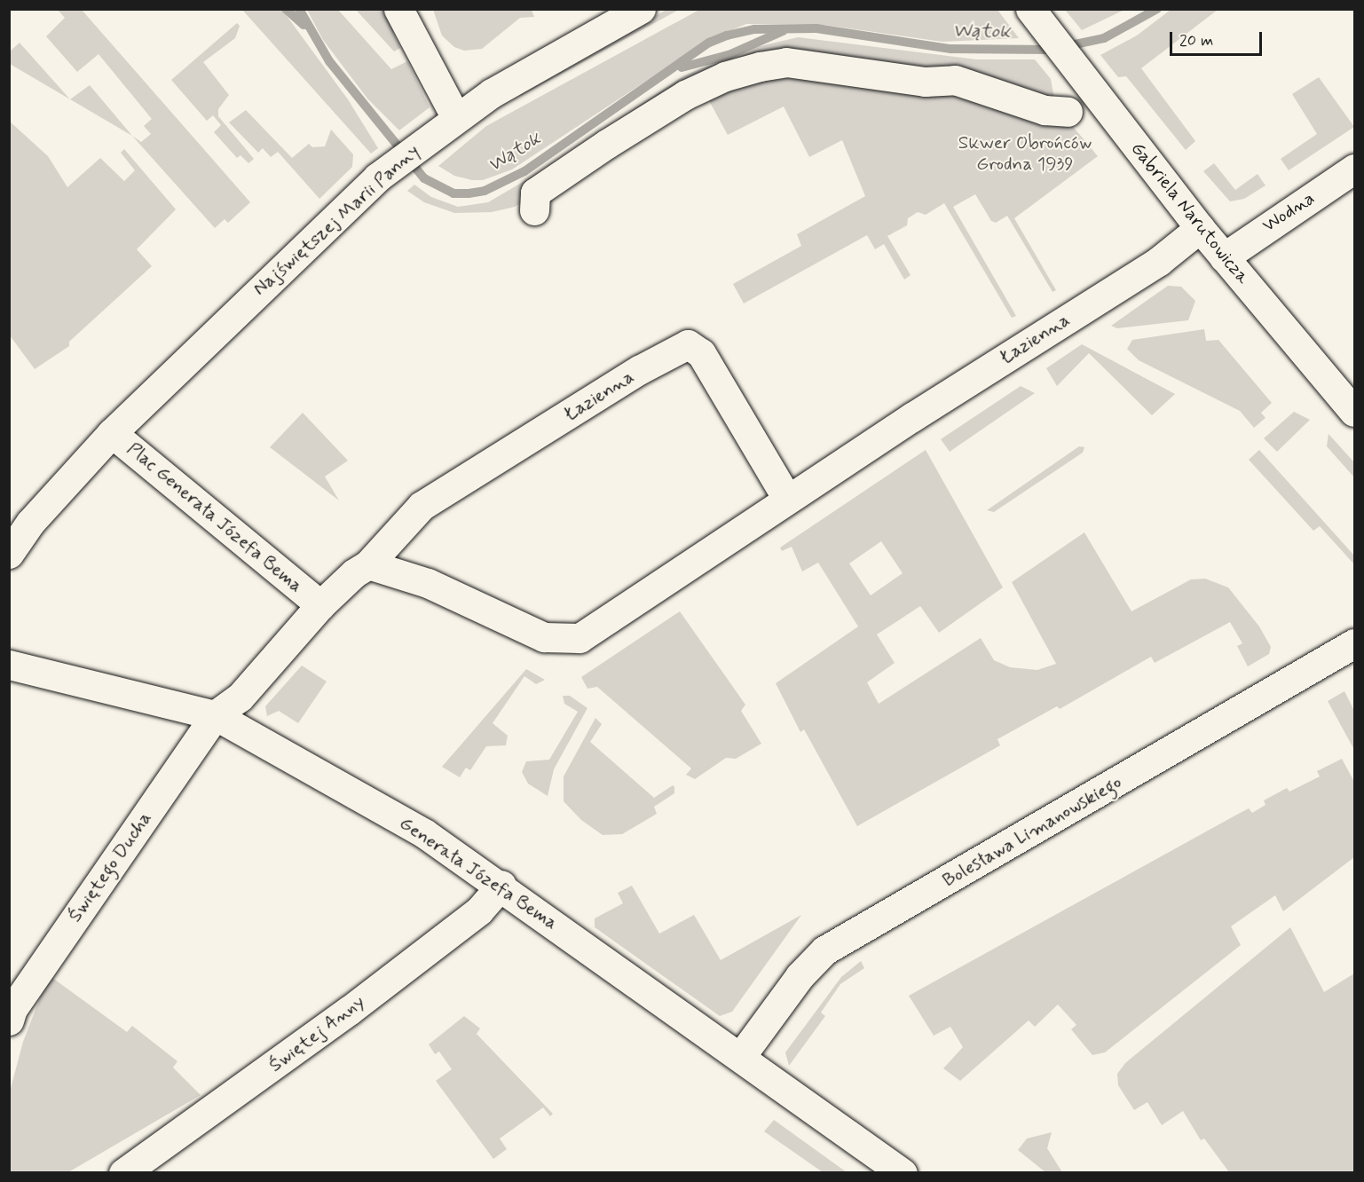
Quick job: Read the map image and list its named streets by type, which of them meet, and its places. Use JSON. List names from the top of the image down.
{
  "streets": {
    "street": [
      "Wodna",
      "Gabriela Narutowicza",
      "Najświętszej Marii Panny",
      "Łazienna",
      "Plac Generała Józefa Bema",
      "Bolesława Limanowskiego",
      "Świętego Ducha",
      "Generała Józefa Bema",
      "Świętej Anny"
    ]
  },
  "crossings": [
    ["Wodna", "Gabriela Narutowicza"],
    ["Gabriela Narutowicza", "Łazienna"],
    ["Najświętszej Marii Panny", "Plac Generała Józefa Bema"],
    ["Łazienna", "Plac Generała Józefa Bema"],
    ["Plac Generała Józefa Bema", "Świętego Ducha"],
    ["Plac Generała Józefa Bema", "Generała Józefa Bema"],
    ["Bolesława Limanowskiego", "Generała Józefa Bema"],
    ["Świętego Ducha", "Generała Józefa Bema"],
    ["Generała Józefa Bema", "Świętej Anny"]
  ],
  "water": ["Wątok"],
  "parks": ["Skwer Obrońców Grodna 1939"],
  "scale_bar": "20 m"
}
